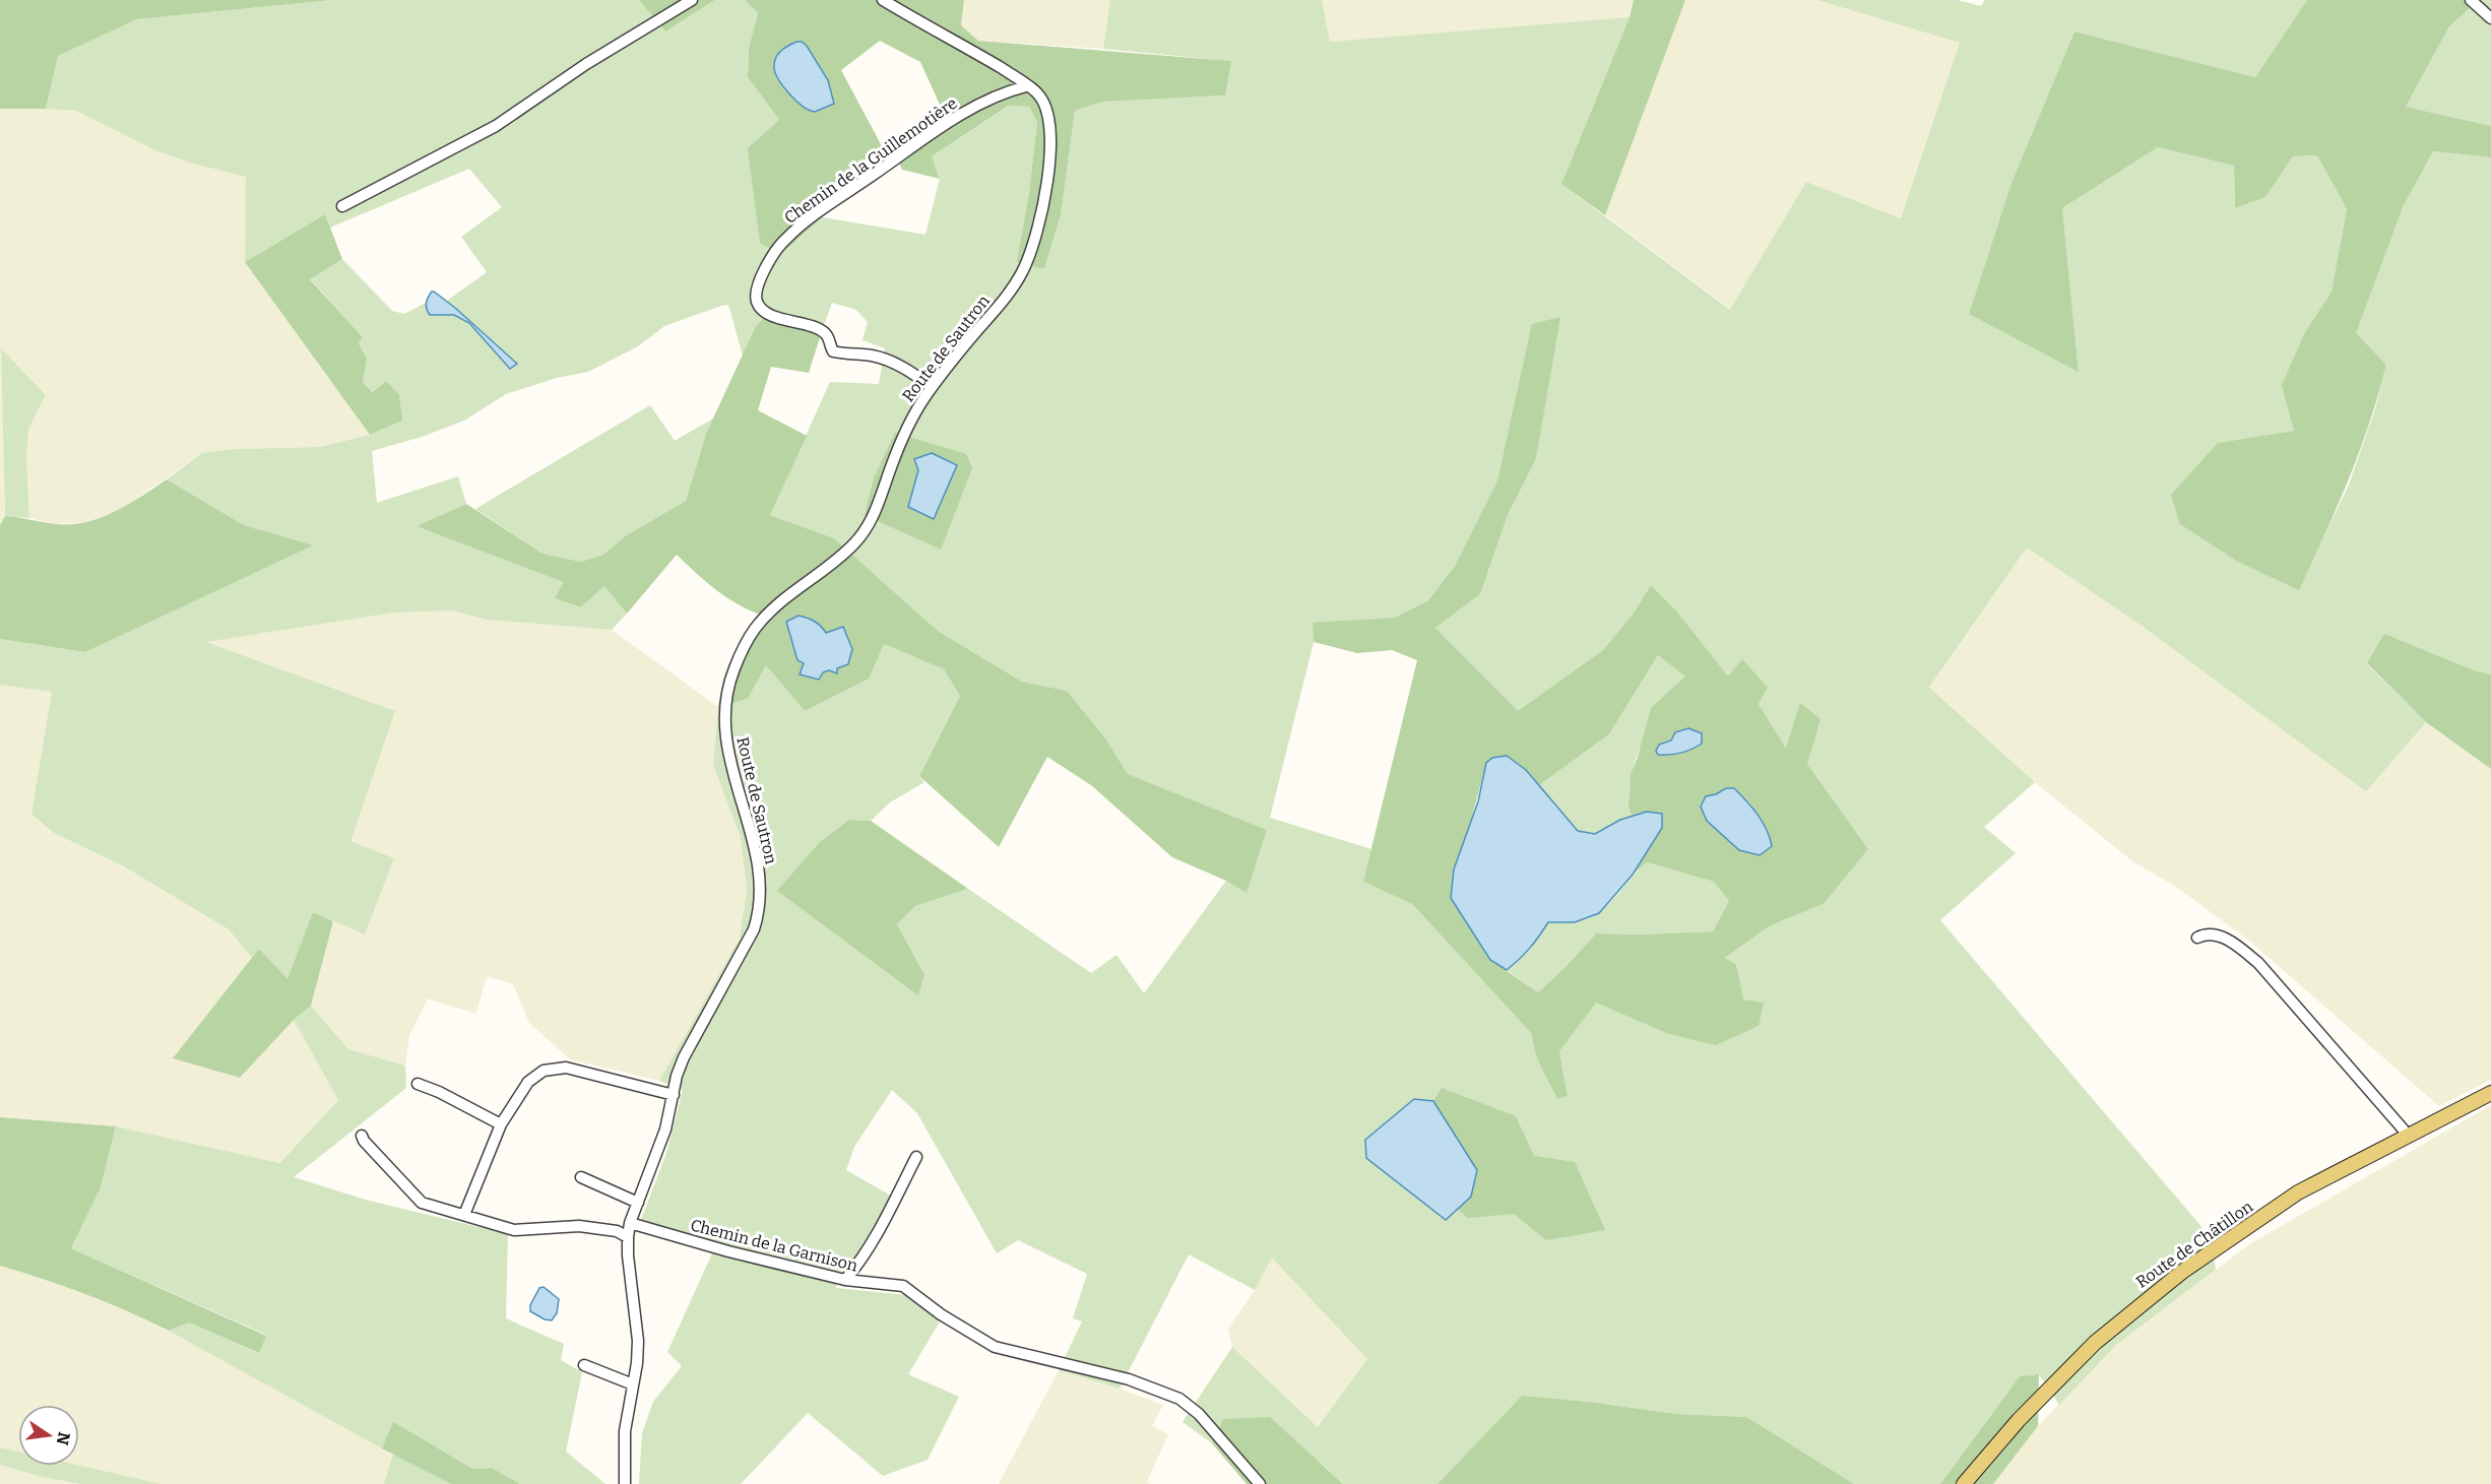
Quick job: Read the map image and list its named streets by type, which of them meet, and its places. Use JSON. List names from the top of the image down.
{
  "streets": {
    "main road": ["Route de Châtillon"],
    "street": ["Chemin de la Guillemotière", "Route de Sautron", "Chemin de la Garnison"]
  },
  "crossings": [
    ["Chemin de la Guillemotière", "Route de Sautron"],
    ["Route de Sautron", "Chemin de la Garnison"]
  ],
  "north": "right"
}
